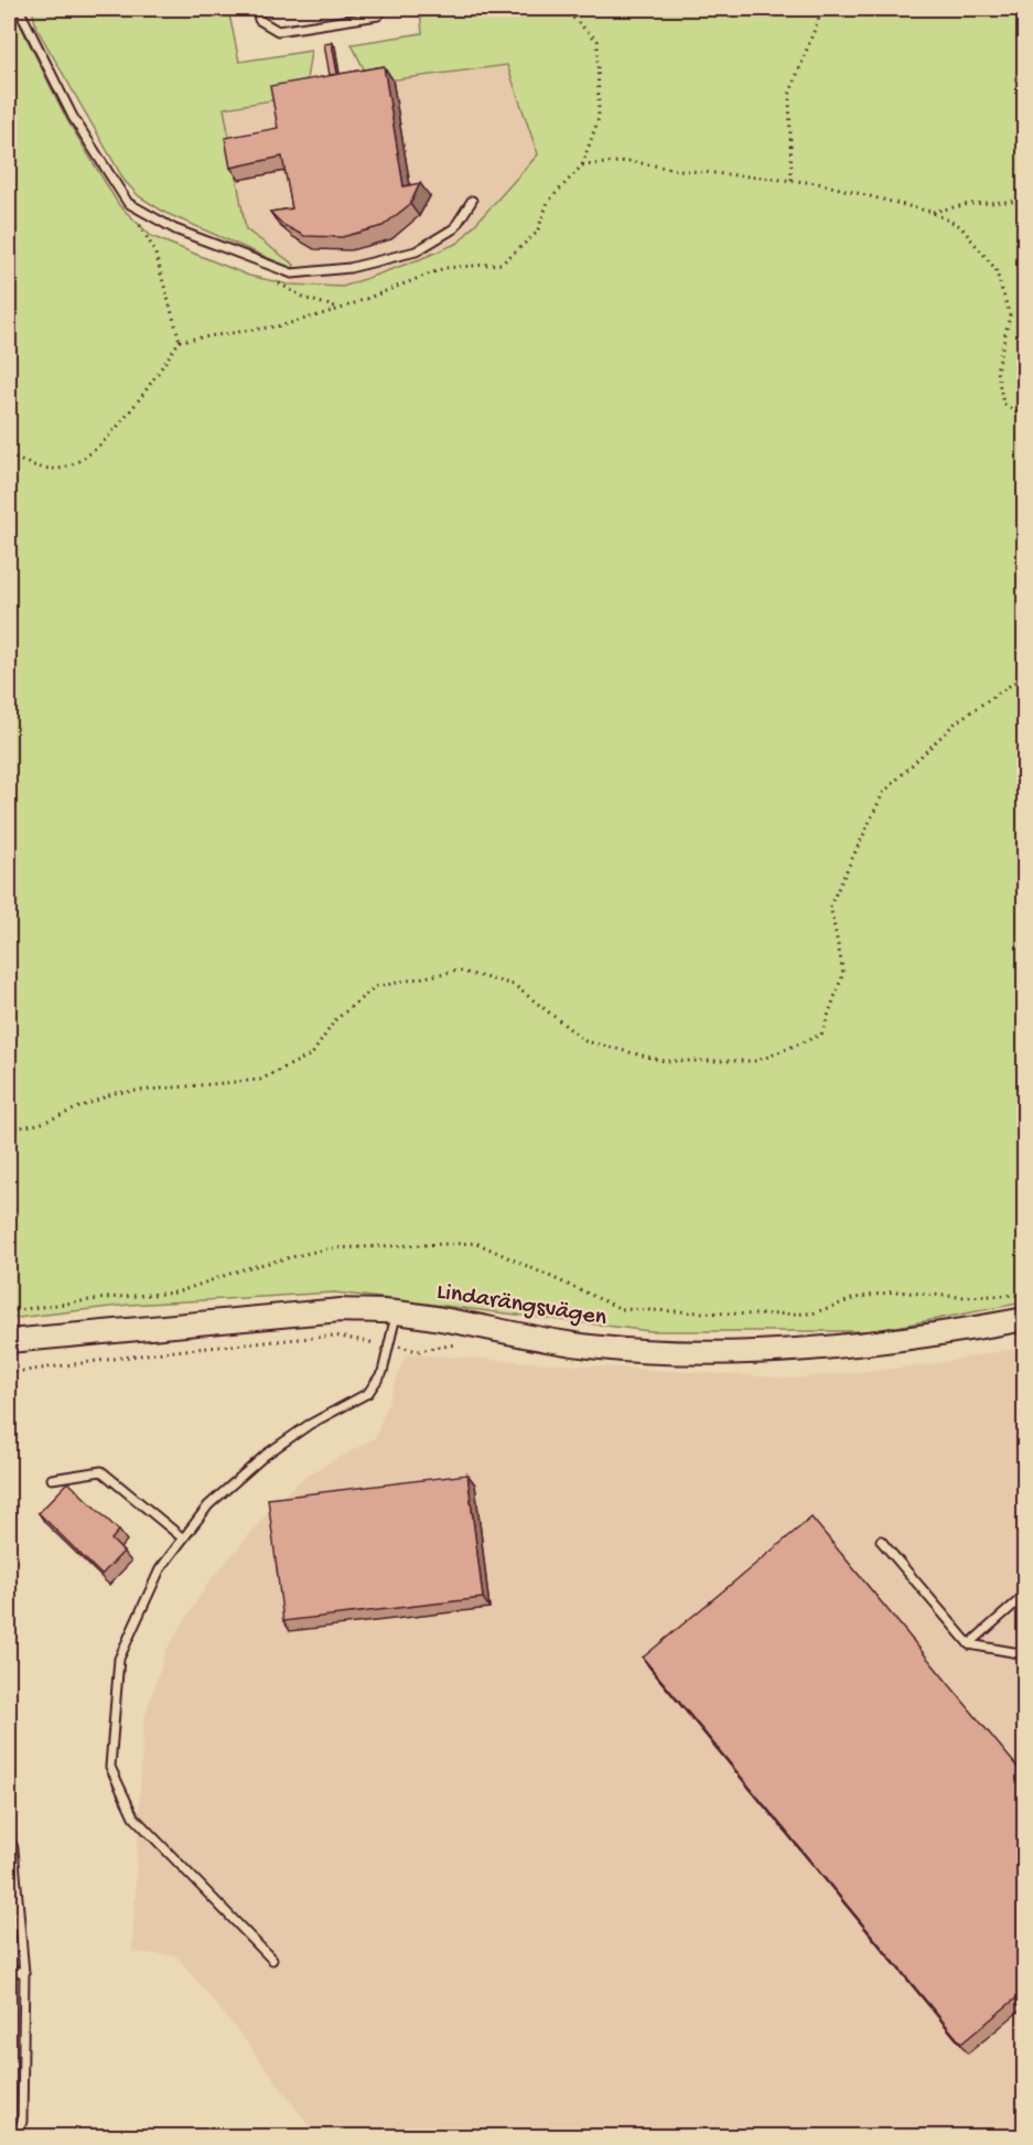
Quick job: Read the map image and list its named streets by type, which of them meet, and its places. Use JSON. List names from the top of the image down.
{
  "streets": {
    "street": ["Lindarängsvägen"]
  }
}
